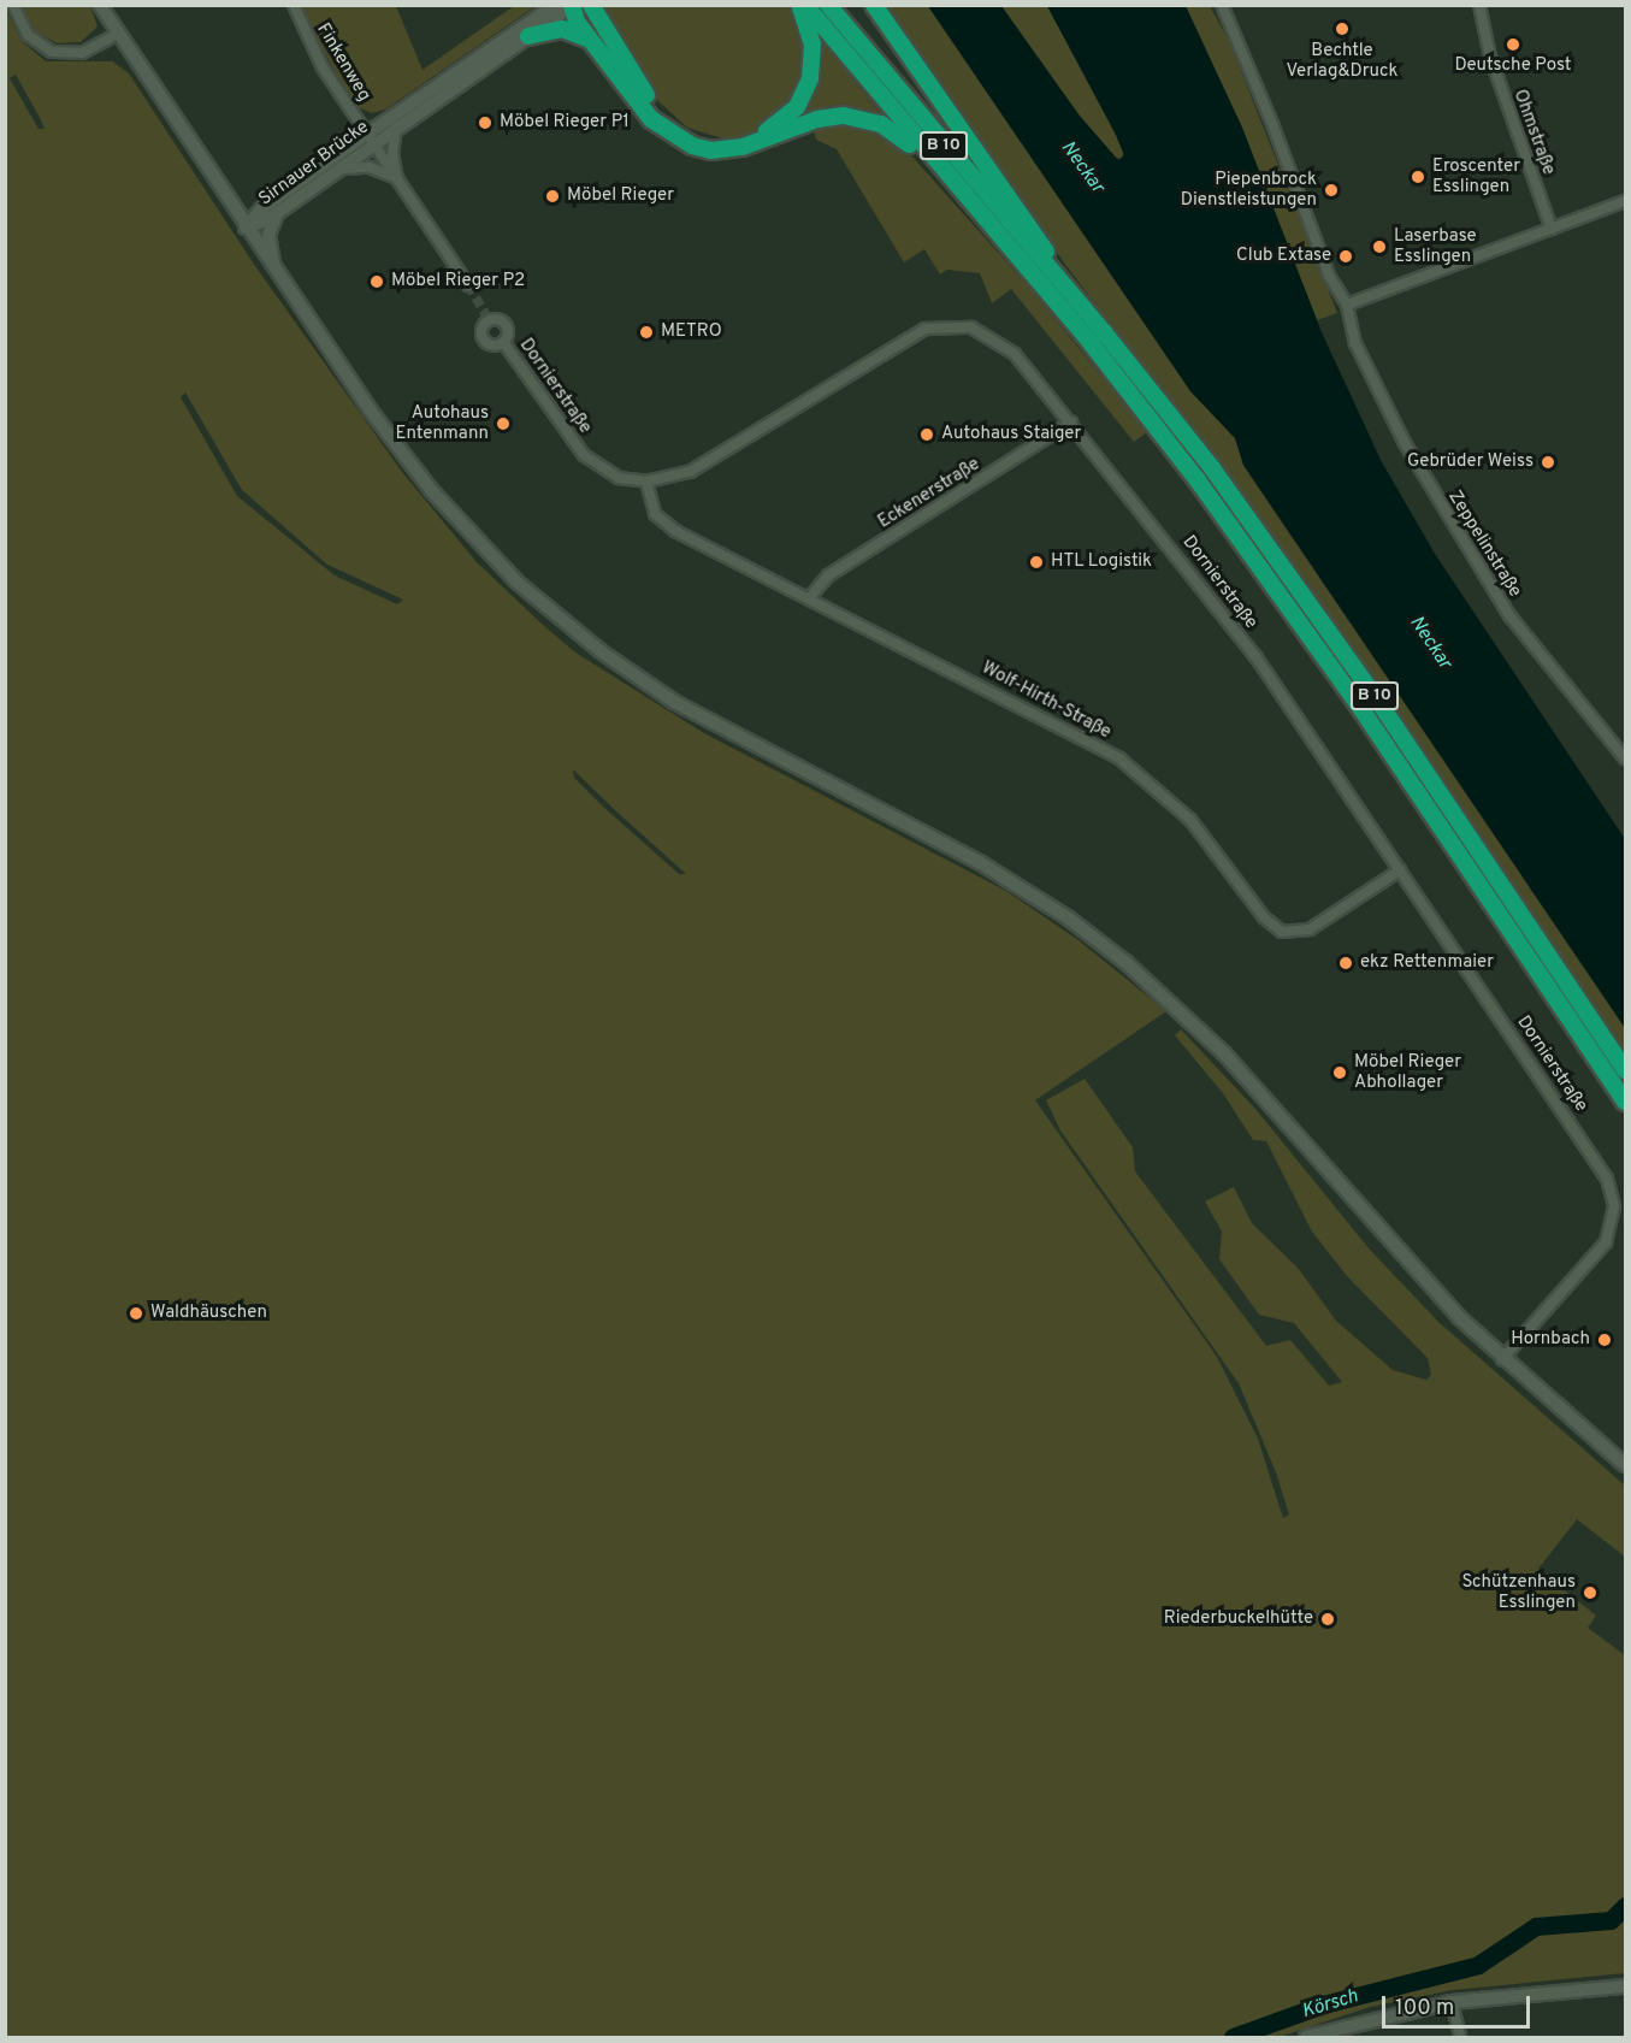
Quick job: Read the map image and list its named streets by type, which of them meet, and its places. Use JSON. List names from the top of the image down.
{
  "streets": {
    "highway": ["B 10"],
    "main road": ["Sirnauer Brücke"],
    "street": [
      "Finkenweg",
      "Ohmstraße",
      "Dornierstraße",
      "Eckenerstraße",
      "Zeppelinstraße",
      "Wolf-Hirth-Straße"
    ]
  },
  "crossings": [
    ["Finkenweg", "Sirnauer Brücke"],
    ["Dornierstraße", "Eckenerstraße"],
    ["Dornierstraße", "Wolf-Hirth-Straße"],
    ["Eckenerstraße", "Wolf-Hirth-Straße"]
  ],
  "water": ["Neckar", "Körsch"],
  "places": [
    "Bechtle Verlag&Druck",
    "Deutsche Post",
    "Möbel Rieger P1",
    "Eroscenter Esslingen",
    "Piepenbrock Dienstleistungen",
    "Möbel Rieger",
    "Laserbase Esslingen",
    "Club Extase",
    "Möbel Rieger P2",
    "METRO",
    "Autohaus Entenmann",
    "Autohaus Staiger",
    "Gebrüder Weiss",
    "HTL Logistik",
    "ekz Rettenmaier",
    "Möbel Rieger Abhollager",
    "Waldhäuschen",
    "Hornbach",
    "Schützenhaus Esslingen",
    "Riederbuckelhütte"
  ],
  "scale_bar": "100 m"
}
